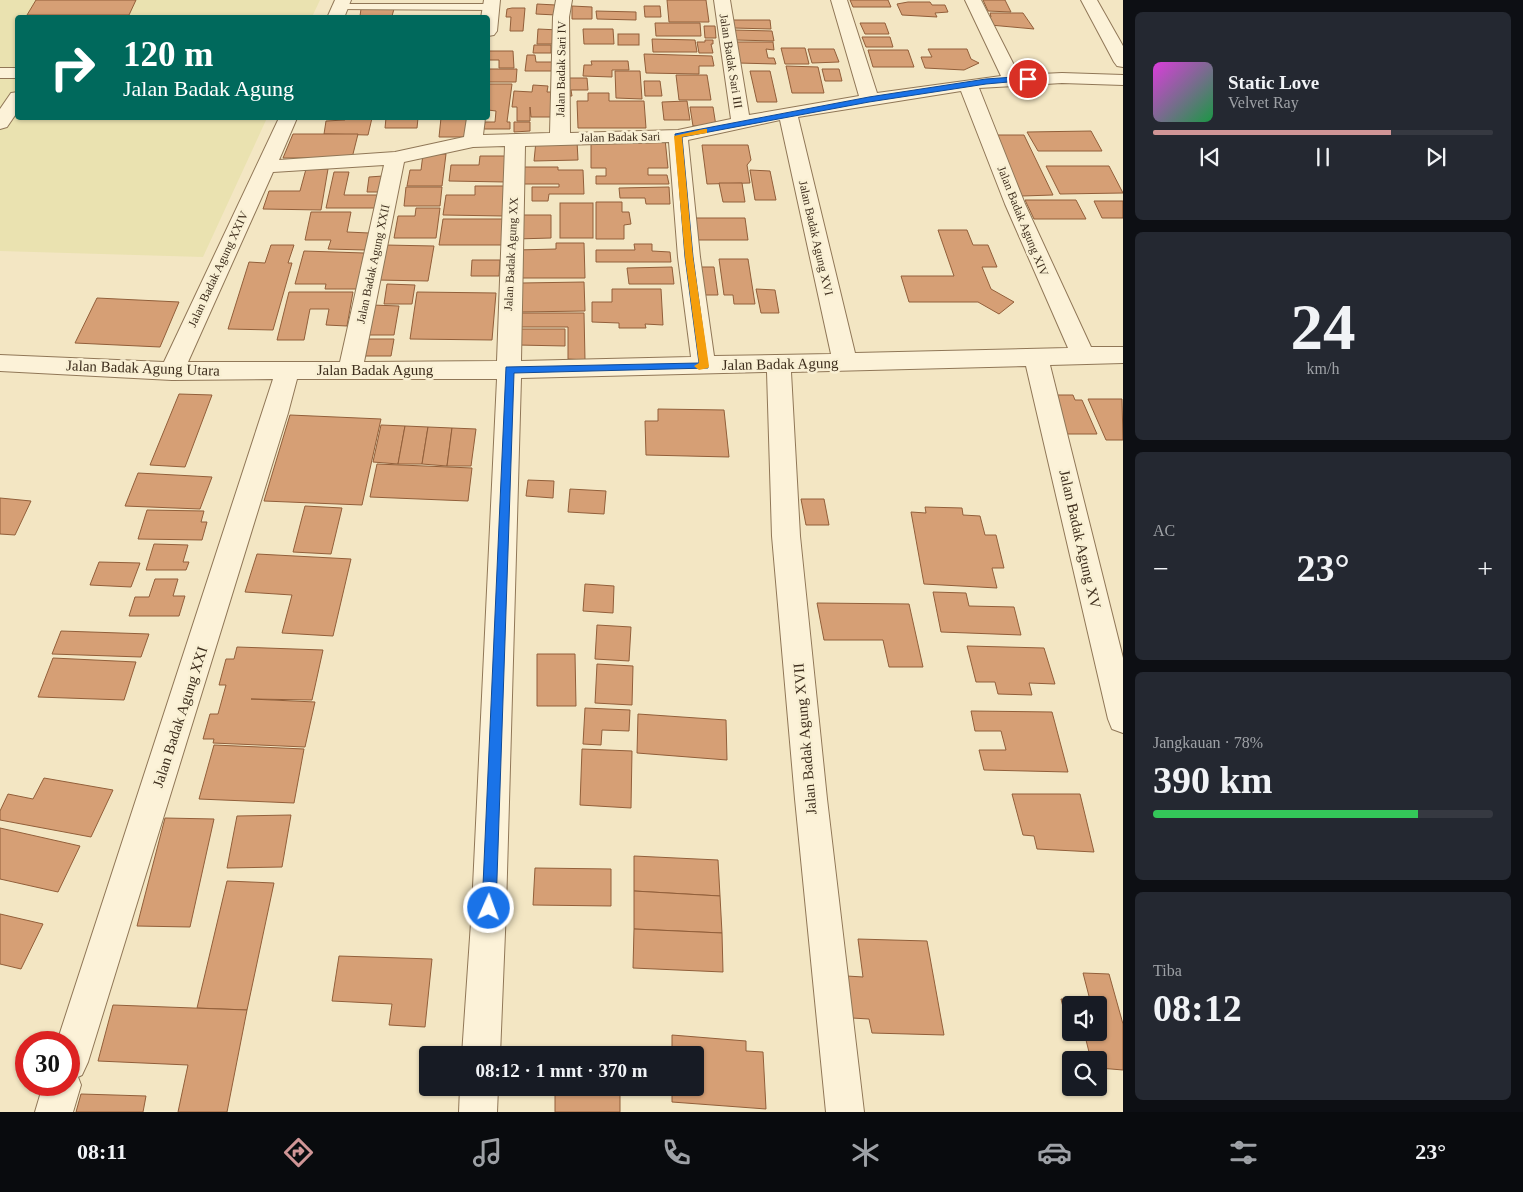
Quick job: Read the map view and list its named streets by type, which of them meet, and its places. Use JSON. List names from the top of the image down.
{
  "streets": {
    "street": [
      "Jalan Badak Sari III",
      "Jalan Badak Sari IV",
      "Jalan Badak Sari",
      "Jalan Badak Agung XIV",
      "Jalan Badak Agung XVI",
      "Jalan Badak Agung XX",
      "Jalan Badak Agung XXII",
      "Jalan Badak Agung XXIV",
      "Jalan Badak Agung",
      "Jalan Badak Agung Utara",
      "Jalan Badak Agung XV",
      "Jalan Badak Agung XXI",
      "Jalan Badak Agung XVII"
    ]
  },
  "crossings": [
    ["Jalan Badak Sari III", "Jalan Badak Sari"],
    ["Jalan Badak Sari IV", "Jalan Badak Sari"],
    ["Jalan Badak Sari", "Jalan Badak Agung XIV"],
    ["Jalan Badak Sari", "Jalan Badak Agung XVI"],
    ["Jalan Badak Sari", "Jalan Badak Agung XX"],
    ["Jalan Badak Sari", "Jalan Badak Agung XXII"],
    ["Jalan Badak Sari", "Jalan Badak Agung XXIV"],
    ["Jalan Badak Agung XIV", "Jalan Badak Agung"],
    ["Jalan Badak Agung XVI", "Jalan Badak Agung"],
    ["Jalan Badak Agung XX", "Jalan Badak Agung"],
    ["Jalan Badak Agung XXII", "Jalan Badak Agung"],
    ["Jalan Badak Agung XXIV", "Jalan Badak Agung Utara"],
    ["Jalan Badak Agung", "Jalan Badak Agung Utara"],
    ["Jalan Badak Agung", "Jalan Badak Agung XV"],
    ["Jalan Badak Agung", "Jalan Badak Agung XXI"],
    ["Jalan Badak Agung", "Jalan Badak Agung XVII"],
    ["Jalan Badak Agung Utara", "Jalan Badak Agung XXI"]
  ],
  "page": {
    "turn": ["120 m", "Jalan Badak Agung"],
    "song": ["Static Love", "Velvet Ray"],
    "tile": [
      ["24", "km/h"],
      "AC",
      ["Jangkauan · 78%", "390 km"],
      ["Tiba", "08:12"]
    ],
    "heat": ["−", "23°", "+"],
    "limit": "30",
    "trip": "08:12 · 1 mnt · 370 m",
    "tabs": ["08:11", "23°"]
  }
}
